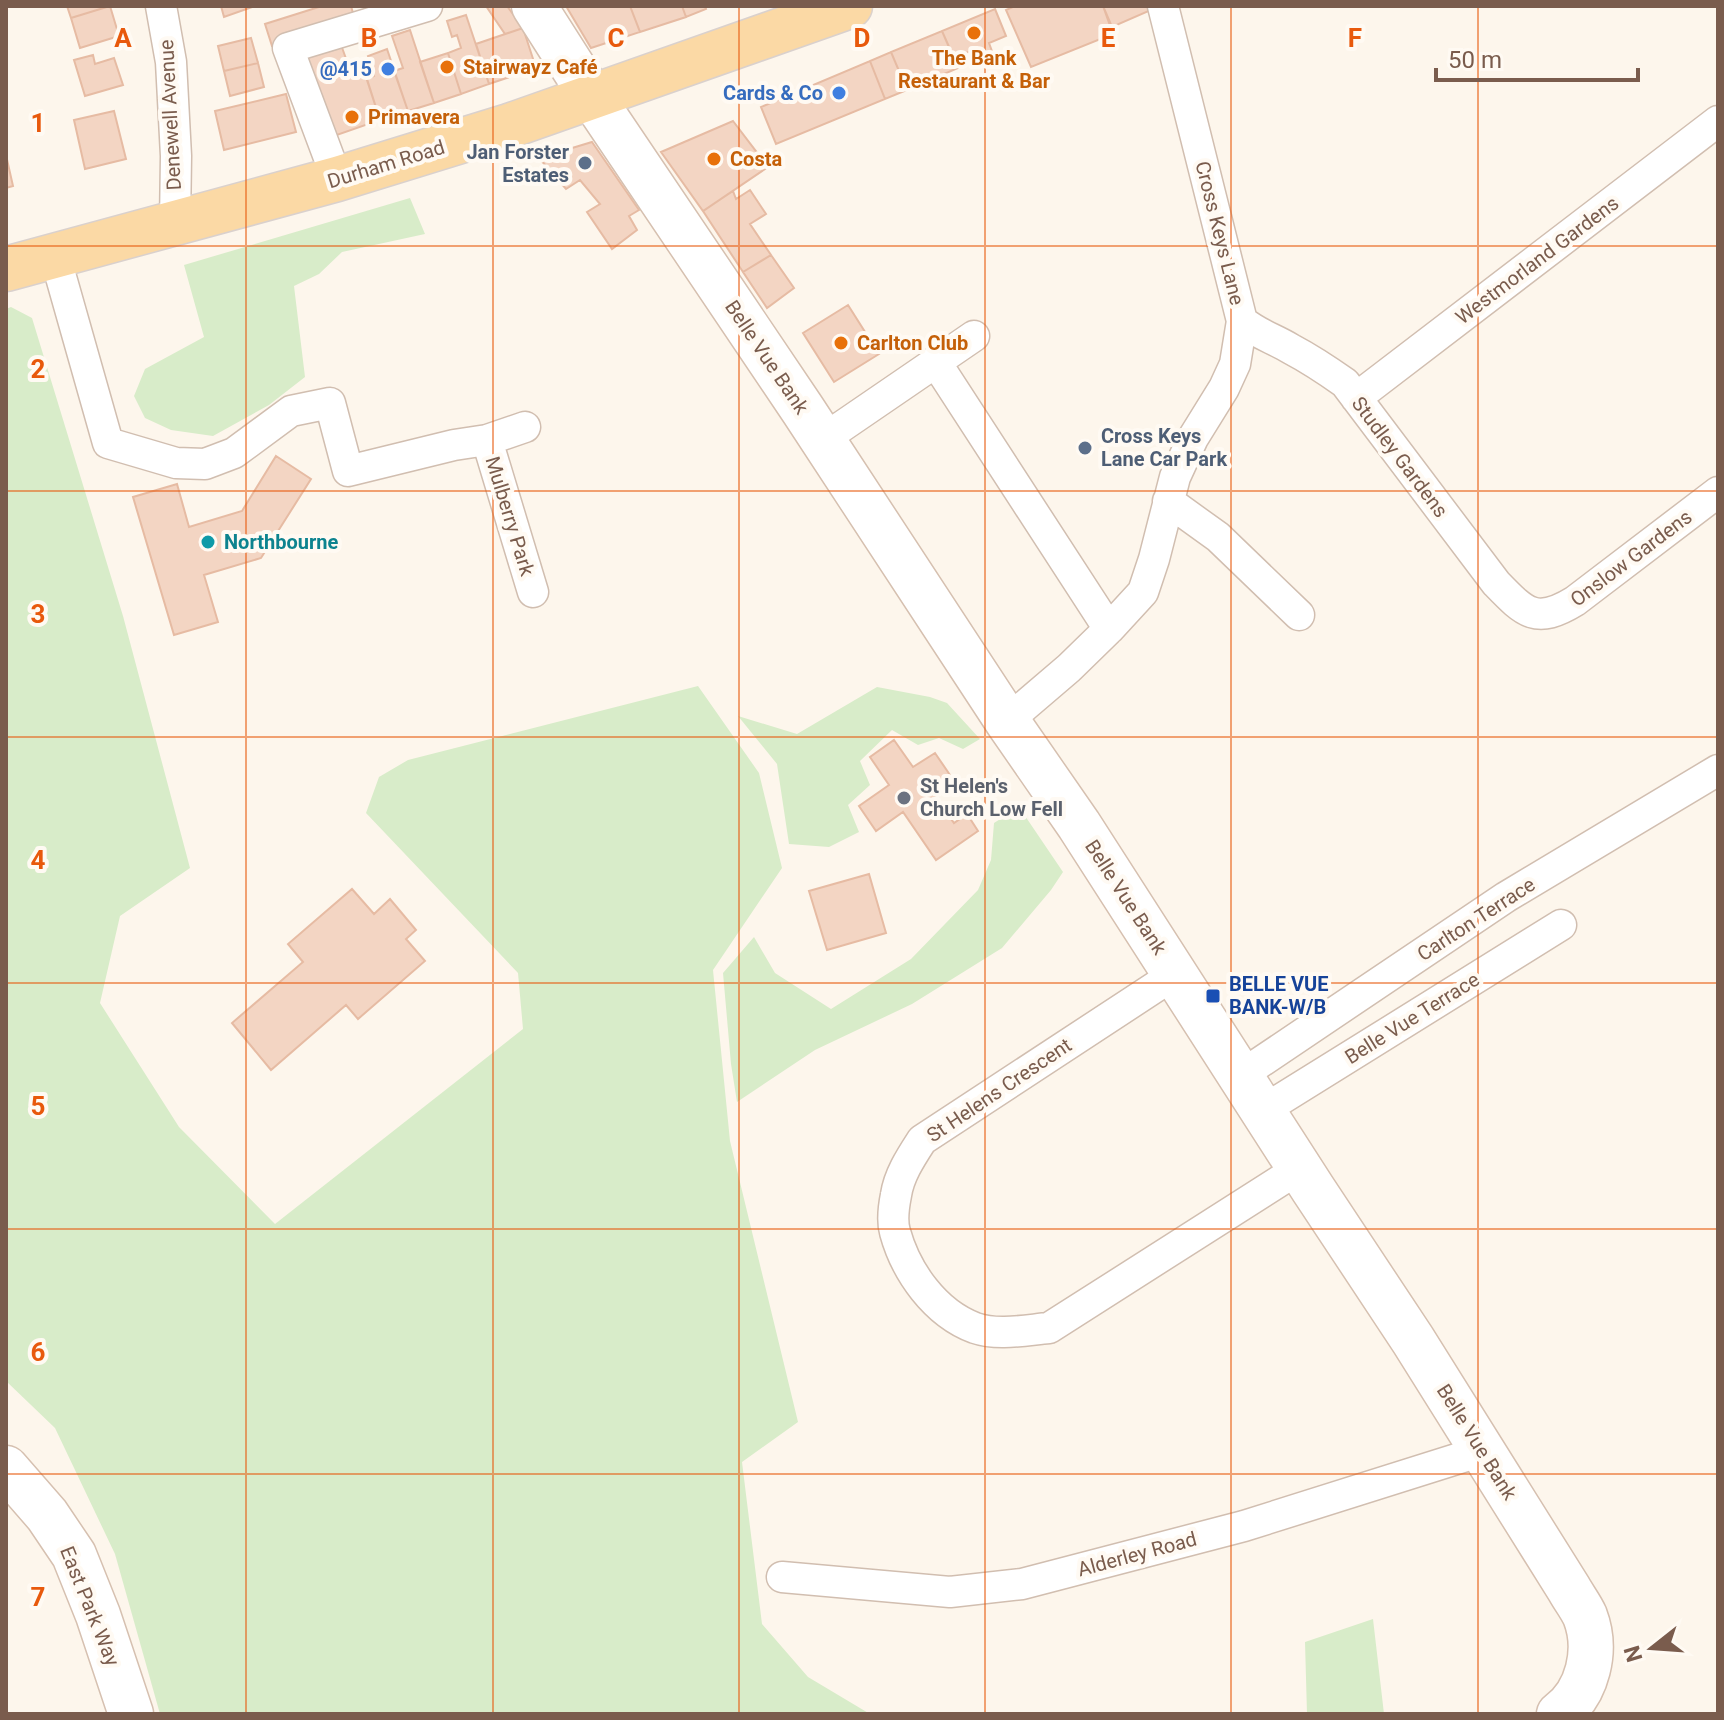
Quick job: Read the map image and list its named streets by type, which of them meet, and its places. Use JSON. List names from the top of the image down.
{
  "streets": {
    "main road": ["Durham Road"],
    "street": [
      "Denewell Avenue",
      "Cross Keys Lane",
      "Westmorland Gardens",
      "Belle Vue Bank",
      "Studley Gardens",
      "Mulberry Park",
      "Onslow Gardens",
      "Carlton Terrace",
      "Belle Vue Terrace",
      "St Helens Crescent",
      "Alderley Road",
      "East Park Way"
    ]
  },
  "crossings": [
    ["Denewell Avenue", "Durham Road"],
    ["Durham Road", "Belle Vue Bank"],
    ["Durham Road", "Mulberry Park"],
    ["Cross Keys Lane", "Belle Vue Bank"],
    ["Cross Keys Lane", "Studley Gardens"],
    ["Westmorland Gardens", "Studley Gardens"],
    ["Belle Vue Bank", "Carlton Terrace"],
    ["Belle Vue Bank", "Belle Vue Terrace"],
    ["Belle Vue Bank", "St Helens Crescent"],
    ["Belle Vue Bank", "Alderley Road"],
    ["Studley Gardens", "Onslow Gardens"],
    ["Carlton Terrace", "Belle Vue Terrace"]
  ],
  "places": {
    "other": [
      "The Bank Restaurant & Bar",
      "Stairwayz Café",
      "@415",
      "Cards & Co",
      "Primavera",
      "Costa",
      "Jan Forster Estates",
      "Carlton Club",
      "Cross Keys Lane Car Park",
      "Northbourne",
      "St Helen's Church Low Fell"
    ],
    "transit": ["BELLE VUE BANK-W/B"]
  },
  "scale_bar": "50 m",
  "north": "left",
  "grid": {
    "columns": [
      "A",
      "B",
      "C",
      "D",
      "E",
      "F"
    ],
    "rows": [
      "1",
      "2",
      "3",
      "4",
      "5",
      "6",
      "7"
    ]
  }
}
